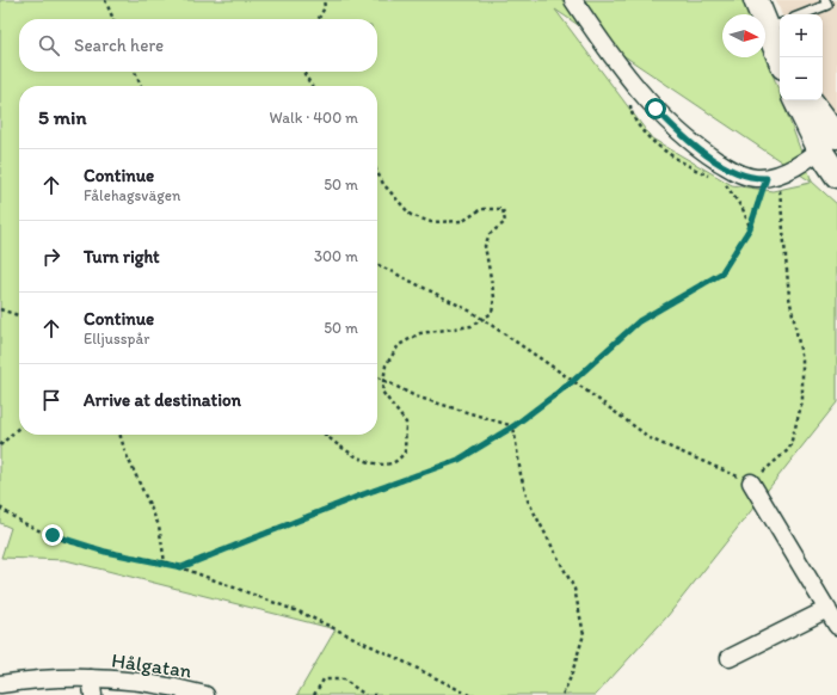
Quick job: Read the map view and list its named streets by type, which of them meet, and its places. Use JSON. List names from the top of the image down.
{
  "streets": {
    "street": ["Hålgatan"]
  },
  "north": "right",
  "page": {
    "map_buttons": ["+", "−"],
    "search": "Search here",
    "heading": ["5 min", "Walk · 400 m"],
    "list": [
      ["Continue", "Fålehagsvägen", "50 m"],
      ["Turn right", "300 m"],
      ["Continue", "Elljusspår", "50 m"],
      "Arrive at destination"
    ]
  }
}
